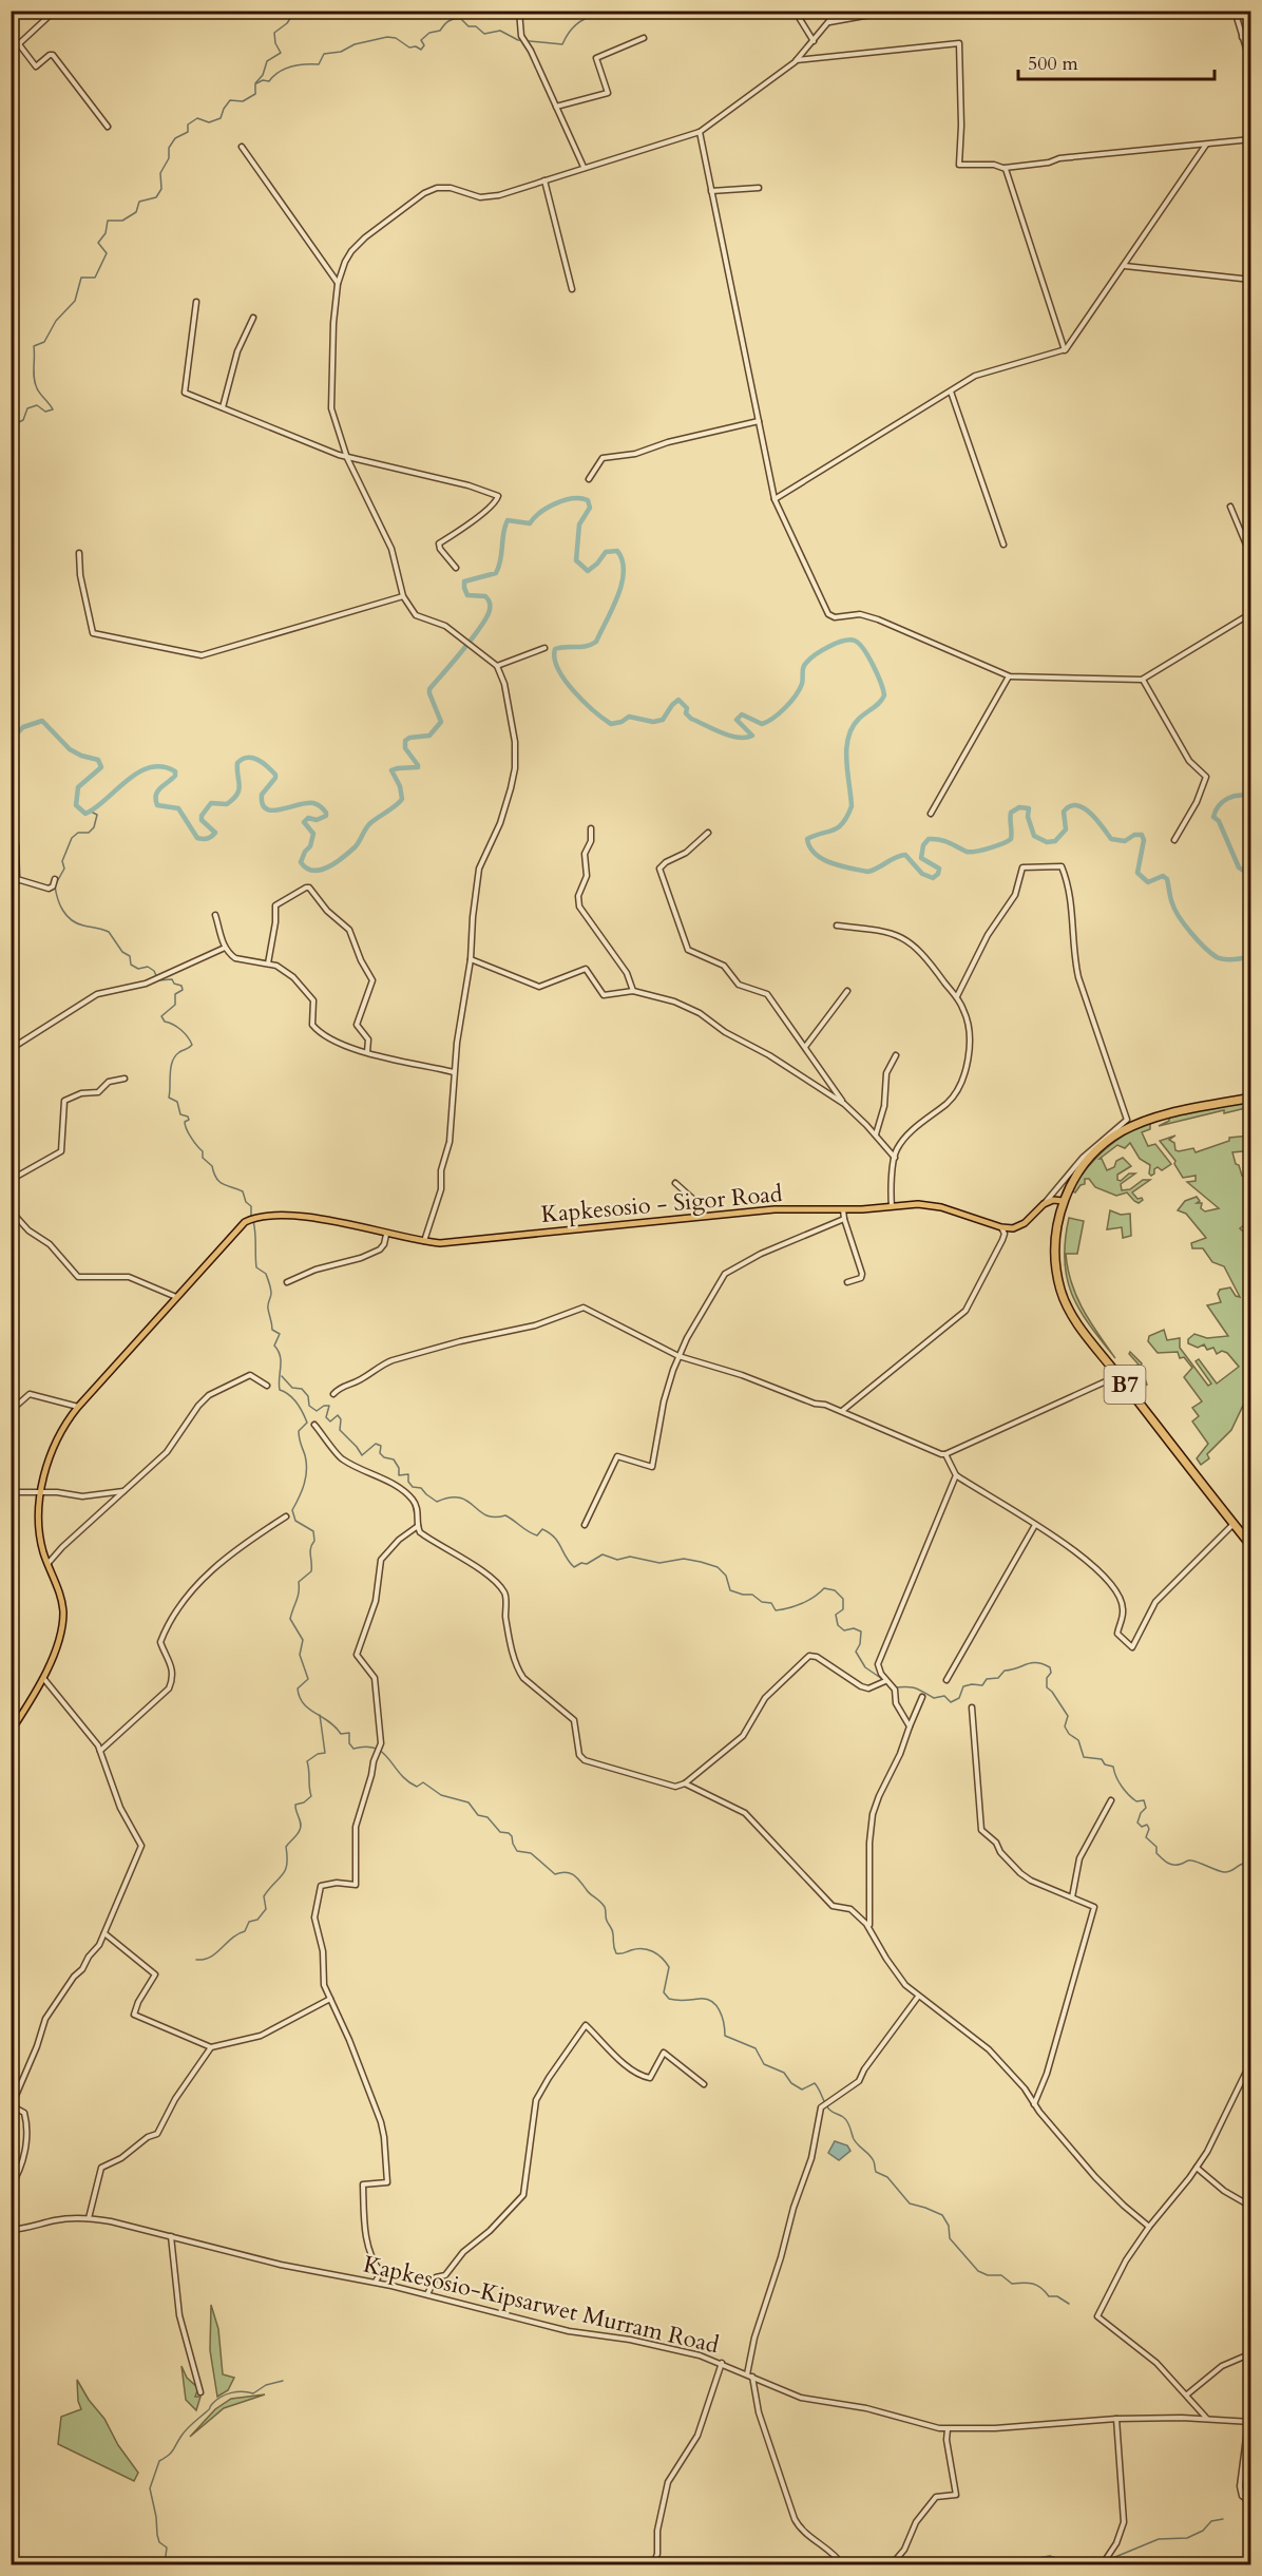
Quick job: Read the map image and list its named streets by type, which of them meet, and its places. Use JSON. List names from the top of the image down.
{
  "streets": {
    "highway": ["B7"],
    "main road": ["Kapkesosio - Sigor Road"],
    "street": ["Kapkesosio-Kipsarwet Murram Road"]
  },
  "scale_bar": "500 m"
}
